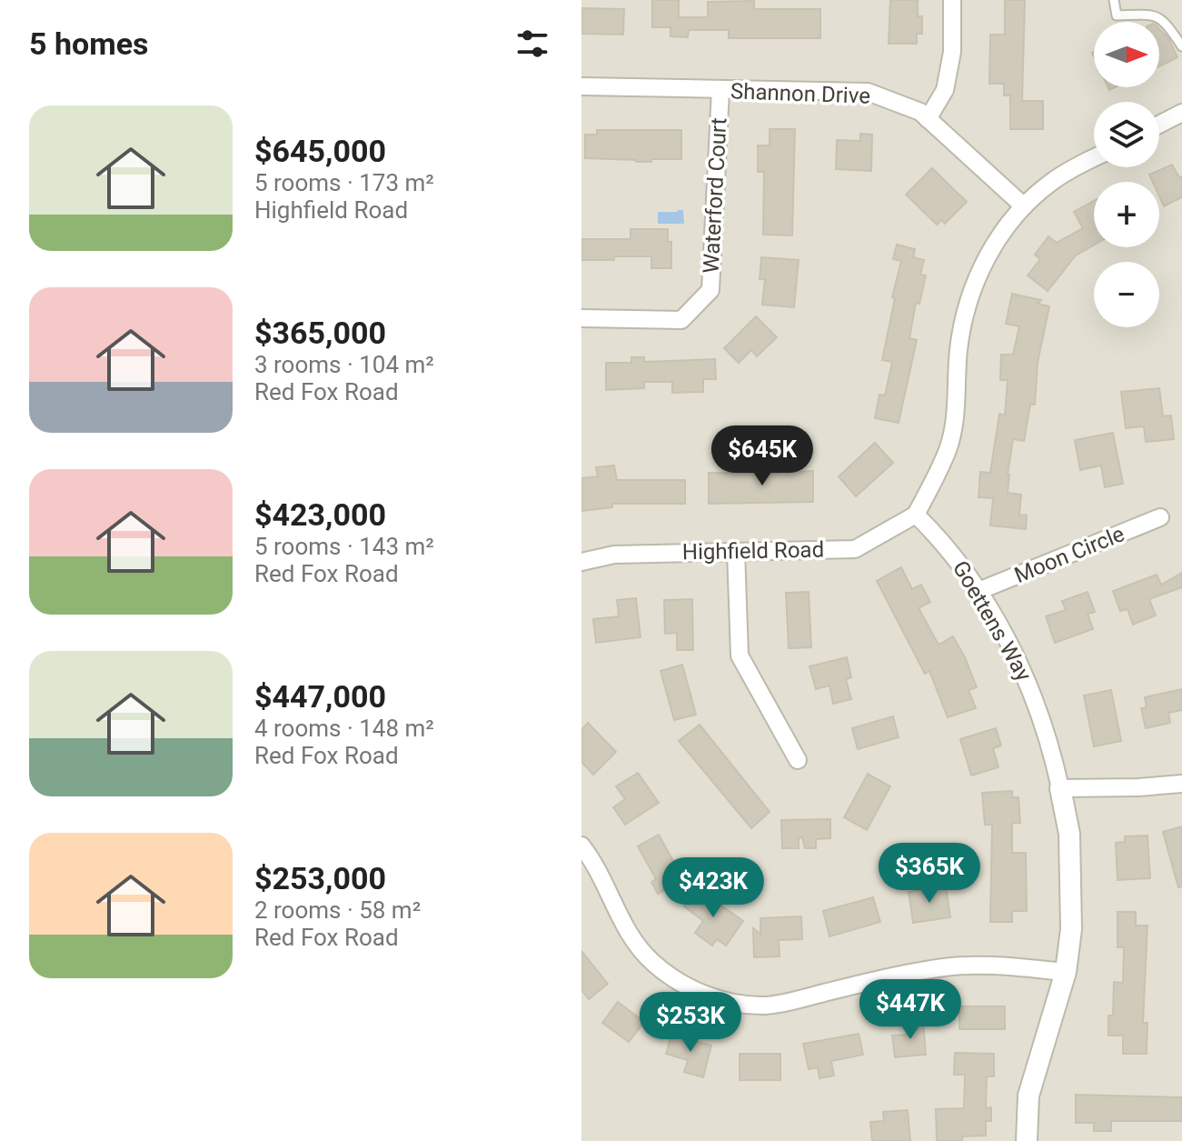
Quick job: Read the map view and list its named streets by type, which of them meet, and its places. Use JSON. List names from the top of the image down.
{
  "streets": {
    "street": [
      "Shannon Drive",
      "Waterford Court",
      "Highfield Road",
      "Moon Circle",
      "Goettens Way"
    ]
  },
  "crossings": [
    ["Shannon Drive", "Waterford Court"],
    ["Highfield Road", "Goettens Way"],
    ["Moon Circle", "Goettens Way"]
  ],
  "north": "right",
  "page": {
    "heading": "5 homes",
    "map_buttons": ["+", "−"],
    "list": [
      {
        "name": "$645,000",
        "note": "5 rooms · 173 m² · Highfield Road"
      },
      {
        "name": "$365,000",
        "note": "3 rooms · 104 m² · Red Fox Road"
      },
      {
        "name": "$423,000",
        "note": "5 rooms · 143 m² · Red Fox Road"
      },
      {
        "name": "$447,000",
        "note": "4 rooms · 148 m² · Red Fox Road"
      },
      {
        "name": "$253,000",
        "note": "2 rooms · 58 m² · Red Fox Road"
      }
    ],
    "price": [
      "$645K",
      "$365K",
      "$423K",
      "$447K",
      "$253K"
    ]
  }
}
